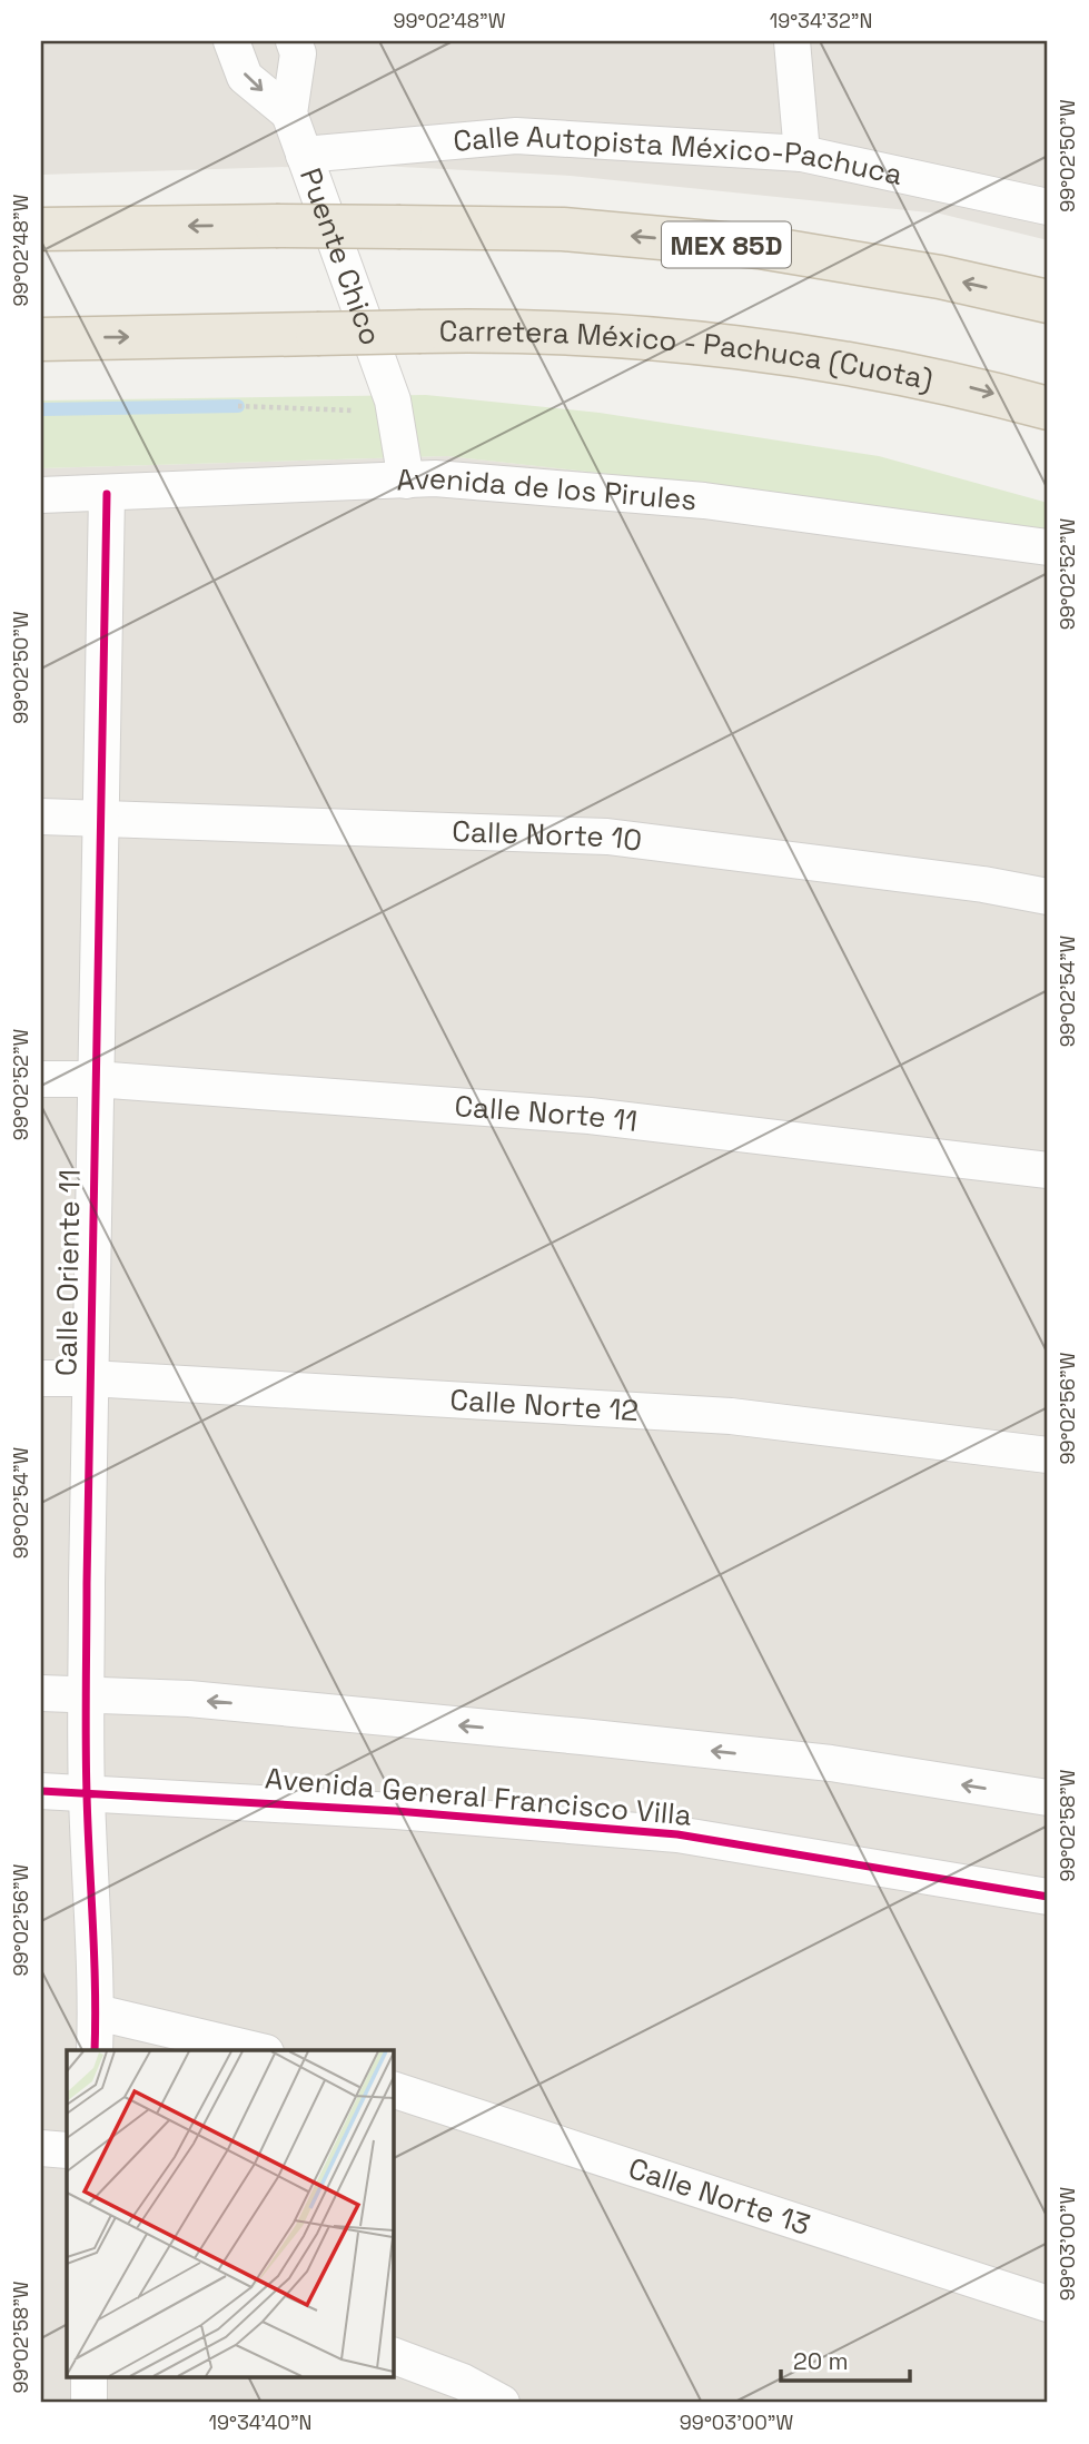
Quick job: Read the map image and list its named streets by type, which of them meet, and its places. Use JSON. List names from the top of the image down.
{
  "streets": {
    "highway": ["MEX 85D", "Carretera México - Pachuca (Cuota)"],
    "street": [
      "Calle Autopista México-Pachuca",
      "Puente Chico",
      "Avenida de los Pirules",
      "Calle Norte 10",
      "Calle Norte 11",
      "Calle Oriente 11",
      "Calle Norte 12",
      "Avenida General Francisco Villa",
      "Calle Norte 13"
    ]
  },
  "crossings": [
    ["Calle Autopista México-Pachuca", "Puente Chico"],
    ["Puente Chico", "Avenida de los Pirules"],
    ["Avenida de los Pirules", "Calle Oriente 11"],
    ["Calle Norte 10", "Calle Oriente 11"],
    ["Calle Norte 11", "Calle Oriente 11"],
    ["Calle Oriente 11", "Calle Norte 12"],
    ["Calle Oriente 11", "Avenida General Francisco Villa"]
  ],
  "scale_bar": "20 m",
  "coordinates": [
    "99°02'48\"W",
    "19°34'32\"N",
    "99°02'50\"W",
    "99°02'52\"W",
    "99°02'54\"W",
    "99°02'56\"W",
    "99°02'58\"W",
    "99°03'00\"W",
    "19°34'40\"N"
  ]
}
